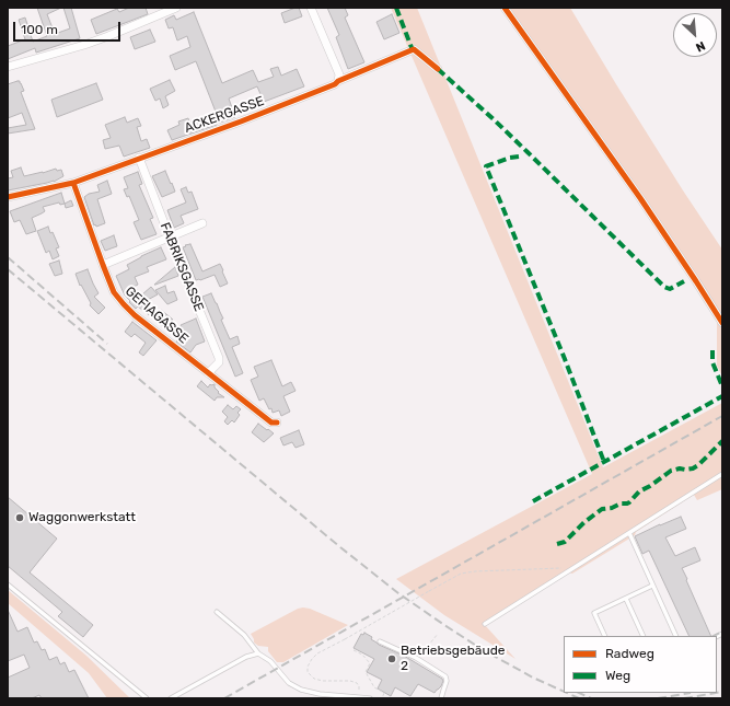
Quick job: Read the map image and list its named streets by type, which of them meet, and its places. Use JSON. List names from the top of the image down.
{
  "streets": {
    "street": ["ACKERGASSE", "FABRIKSGASSE", "GEFIAGASSE"]
  },
  "crossings": [
    ["ACKERGASSE", "FABRIKSGASSE"],
    ["ACKERGASSE", "GEFIAGASSE"],
    ["FABRIKSGASSE", "GEFIAGASSE"]
  ],
  "places": ["Waggonwerkstatt", "Betriebsgebäude 2"],
  "legend": ["Radweg", "Weg"],
  "scale_bar": "100 m",
  "north": "bottom right"
}
